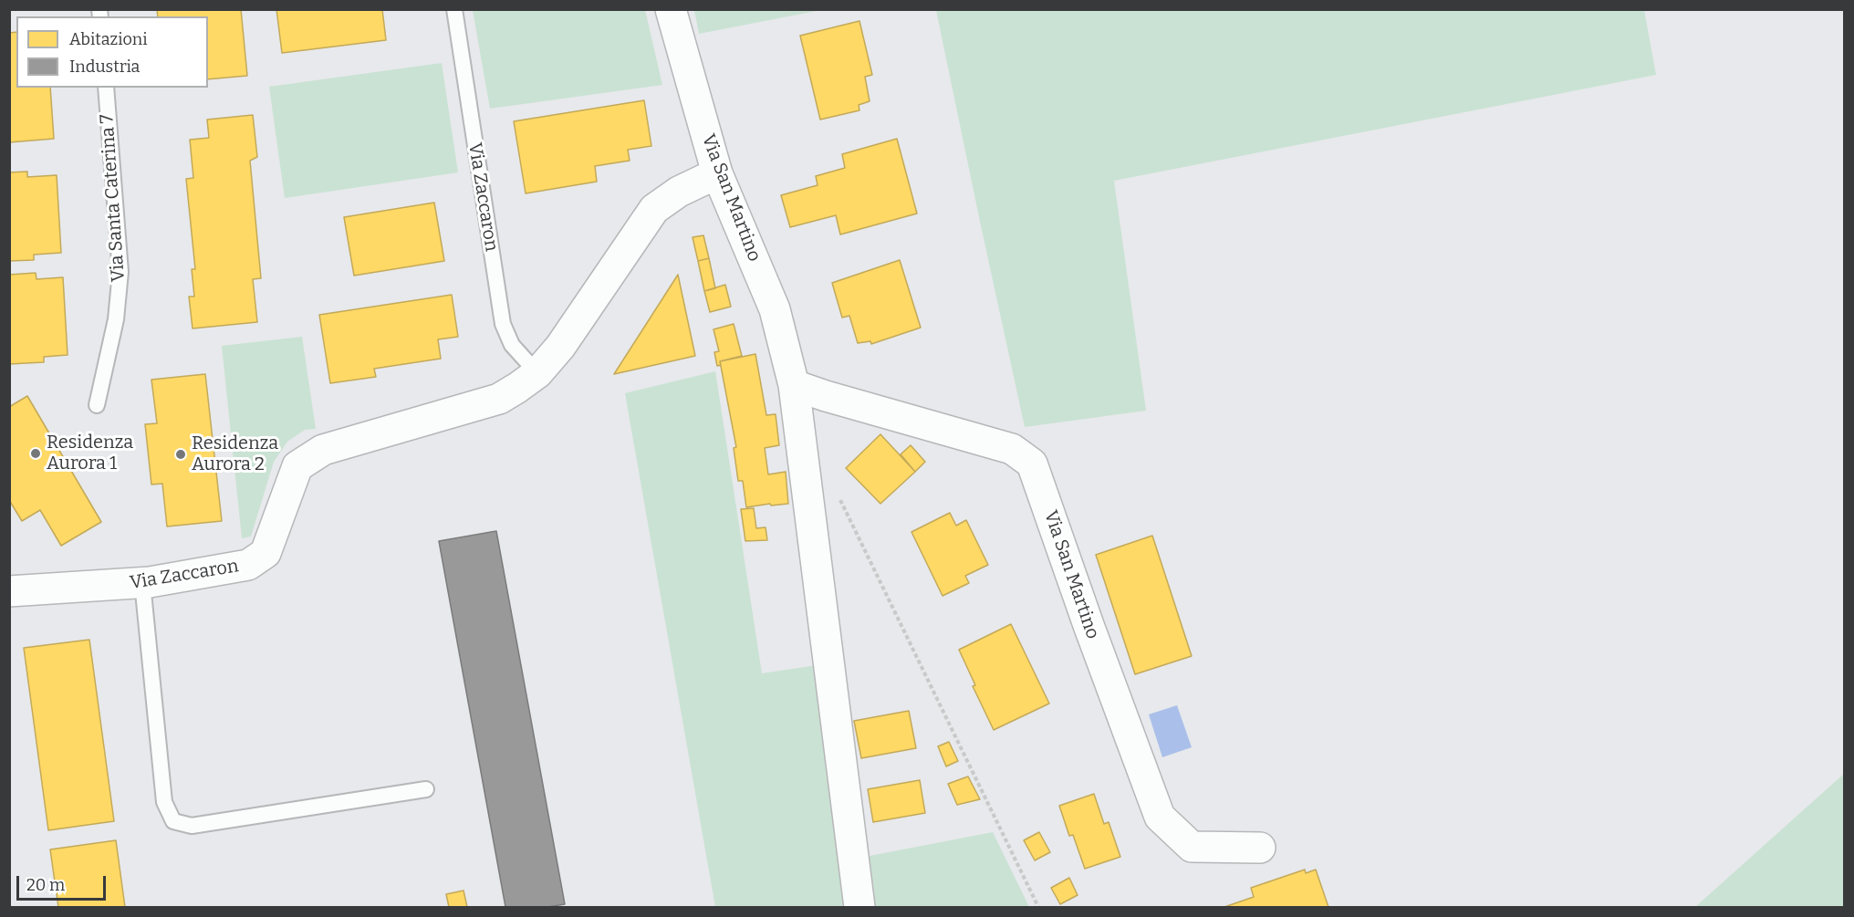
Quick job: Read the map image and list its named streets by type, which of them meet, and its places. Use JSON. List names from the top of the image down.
{
  "streets": {
    "street": ["Via Zaccaron", "Via San Martino"],
    "lane": ["Via Santa Caterina 7"]
  },
  "crossings": [
    ["Via Zaccaron", "Via San Martino"]
  ],
  "places": ["Residenza Aurora 1", "Residenza Aurora 2"],
  "legend": ["Abitazioni", "Industria"],
  "scale_bar": "20 m"
}
